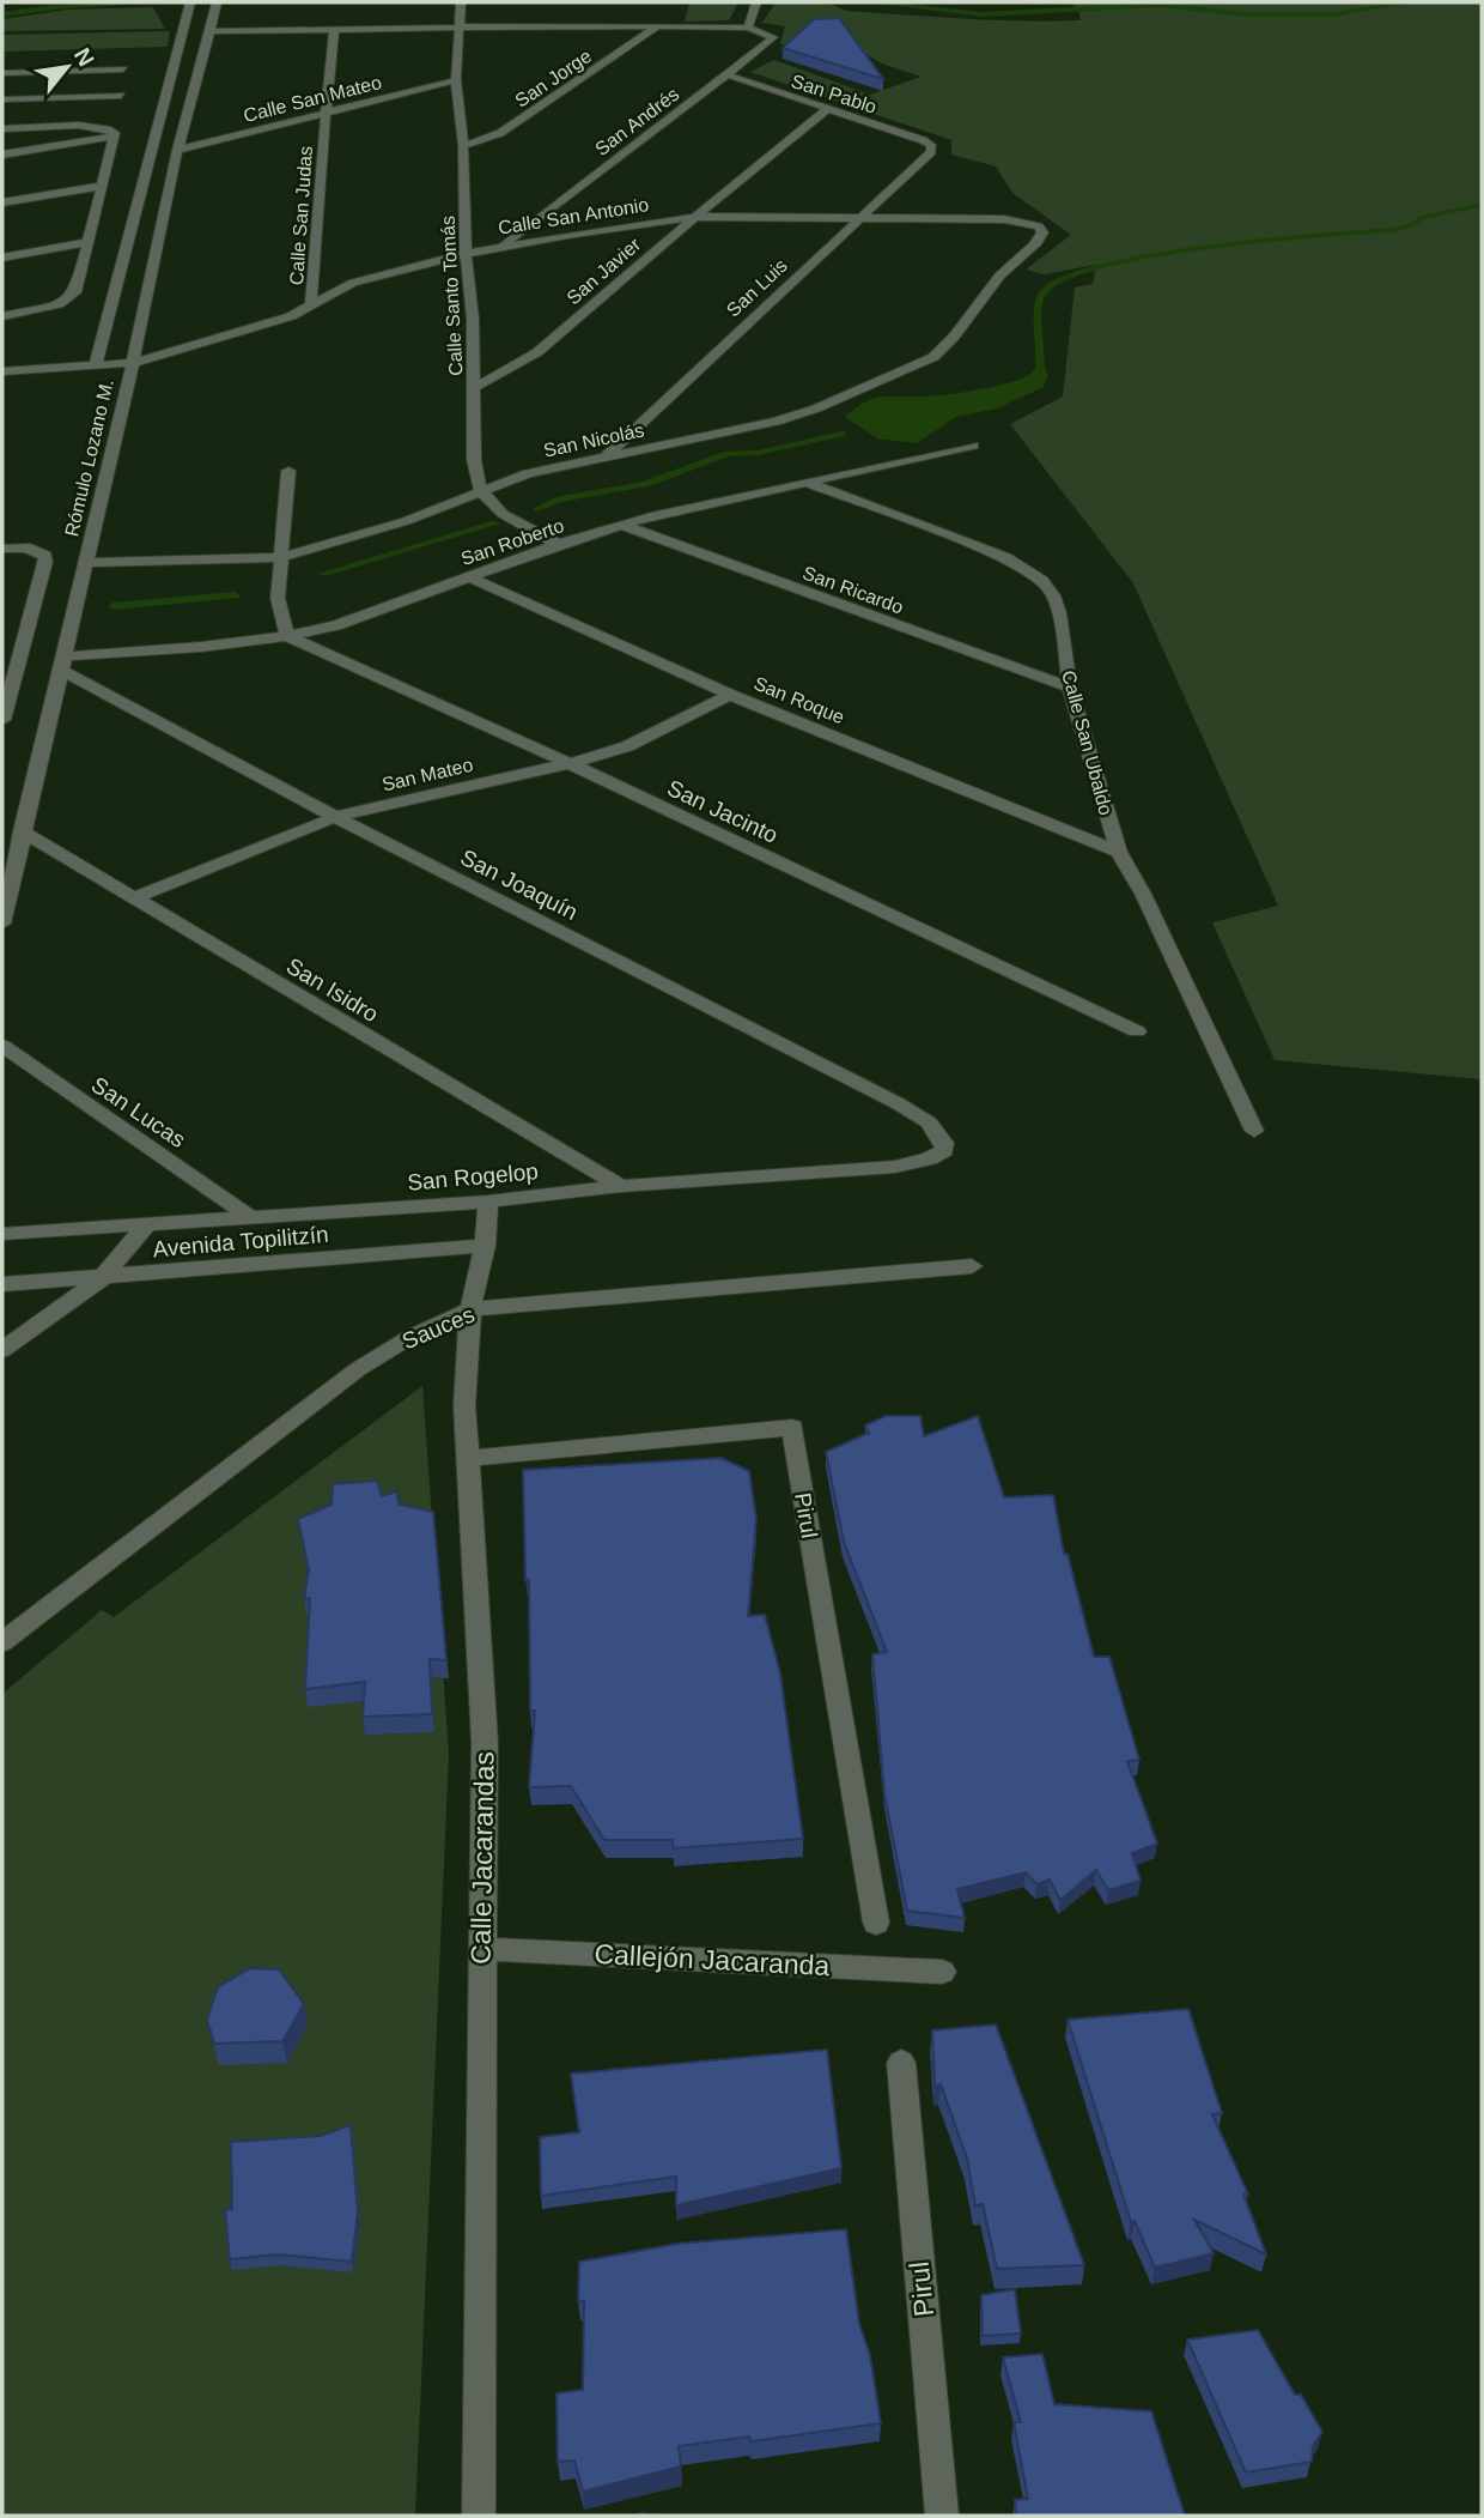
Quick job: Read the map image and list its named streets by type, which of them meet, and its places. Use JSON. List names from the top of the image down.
{
  "streets": {
    "street": [
      "San Jorge",
      "San Pablo",
      "Calle San Mateo",
      "San Andrés",
      "Calle San Judas",
      "Calle San Antonio",
      "San Javier",
      "San Luis",
      "Calle Santo Tomás",
      "San Nicolás",
      "Rómulo Lozano M.",
      "San Roberto",
      "San Ricardo",
      "San Roque",
      "Calle San Ubaldo",
      "San Mateo",
      "San Jacinto",
      "San Joaquín",
      "San Isidro",
      "San Lucas",
      "San Rogelop",
      "Avenida Topilitzín",
      "Sauces",
      "Pirul",
      "Calle Jacarandas",
      "Callejón Jacaranda"
    ]
  },
  "crossings": [
    ["San Jorge", "Calle Santo Tomás"],
    ["San Pablo", "San Andrés"],
    ["San Pablo", "San Javier"],
    ["San Pablo", "San Luis"],
    ["Calle San Mateo", "Calle San Judas"],
    ["Calle San Mateo", "Calle Santo Tomás"],
    ["Calle San Mateo", "Rómulo Lozano M."],
    ["San Andrés", "Calle San Antonio"],
    ["Calle San Judas", "Calle San Antonio"],
    ["Calle San Antonio", "San Javier"],
    ["Calle San Antonio", "San Luis"],
    ["Calle San Antonio", "Calle Santo Tomás"],
    ["Calle San Antonio", "San Nicolás"],
    ["Calle San Antonio", "Rómulo Lozano M."],
    ["San Javier", "Calle Santo Tomás"],
    ["San Luis", "San Nicolás"],
    ["Calle Santo Tomás", "San Nicolás"],
    ["San Nicolás", "Rómulo Lozano M."],
    ["Rómulo Lozano M.", "San Roberto"],
    ["Rómulo Lozano M.", "San Joaquín"],
    ["Rómulo Lozano M.", "San Isidro"],
    ["San Roberto", "San Ricardo"],
    ["San Roberto", "San Roque"],
    ["San Roberto", "Calle San Ubaldo"],
    ["San Roberto", "San Jacinto"],
    ["San Roberto", "San Joaquín"],
    ["San Ricardo", "Calle San Ubaldo"],
    ["San Roque", "Calle San Ubaldo"],
    ["San Roque", "San Mateo"],
    ["San Mateo", "San Jacinto"],
    ["San Mateo", "San Joaquín"],
    ["San Mateo", "San Isidro"],
    ["San Joaquín", "San Rogelop"],
    ["San Isidro", "San Rogelop"],
    ["San Lucas", "San Rogelop"],
    ["San Rogelop", "Calle Jacarandas"],
    ["Avenida Topilitzín", "Calle Jacarandas"],
    ["Sauces", "Calle Jacarandas"],
    ["Pirul", "Calle Jacarandas"],
    ["Calle Jacarandas", "Callejón Jacaranda"]
  ],
  "north": "top right"
}
